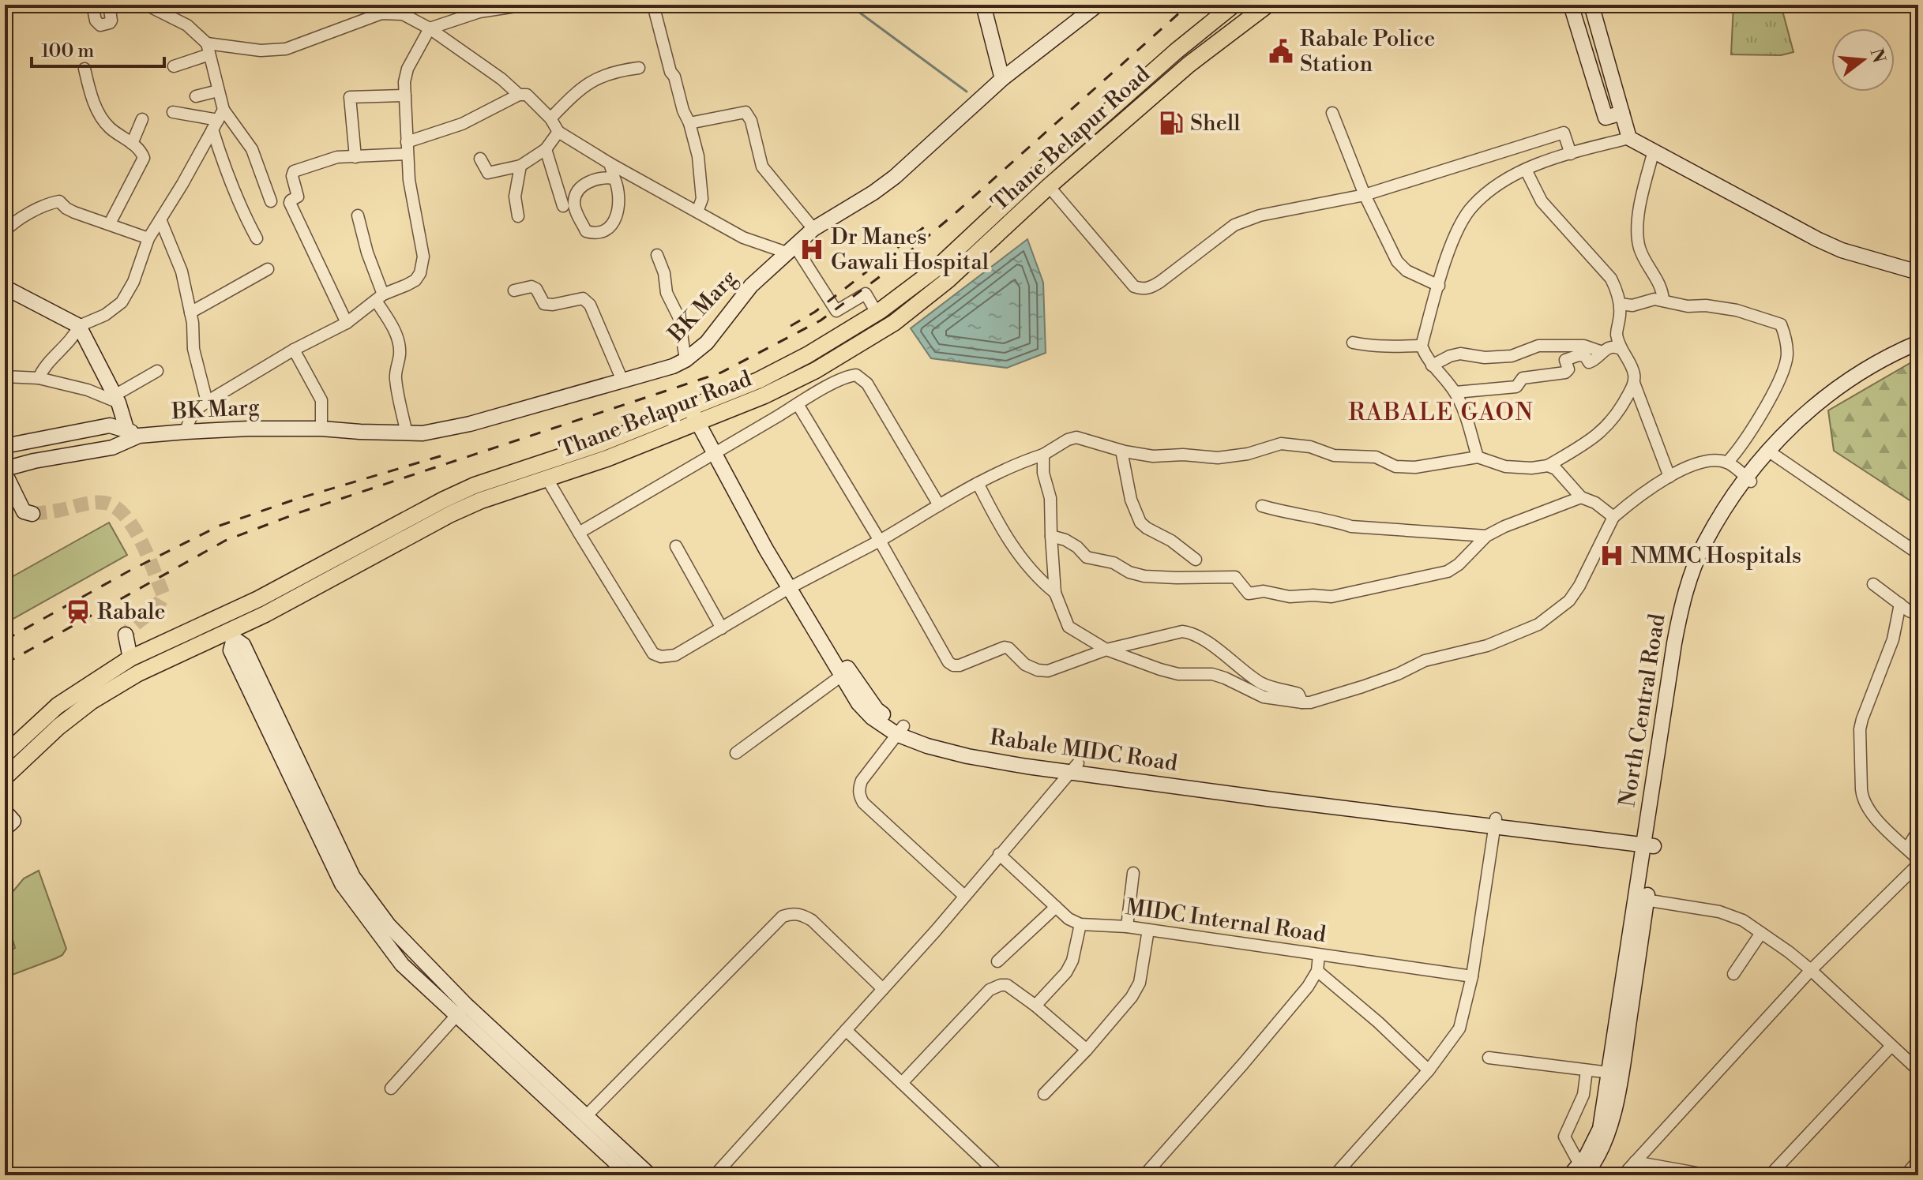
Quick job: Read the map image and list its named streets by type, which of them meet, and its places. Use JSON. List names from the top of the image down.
{
  "streets": {
    "main road": ["Thane Belapur Road"],
    "street": [
      "BK Marg",
      "North Central Road",
      "Rabale MIDC Road",
      "MIDC Internal Road"
    ]
  },
  "crossings": [
    ["Thane Belapur Road", "Rabale MIDC Road"],
    ["North Central Road", "Rabale MIDC Road"]
  ],
  "districts": ["RABALE GAON"],
  "places": {
    "public building": ["Rabale Police Station"],
    "fuel station": ["Shell"],
    "hospital": ["Dr Manes Gawali Hospital", "NMMC Hospitals"],
    "station": ["Rabale"]
  },
  "scale_bar": "100 m",
  "north": "right"
}
